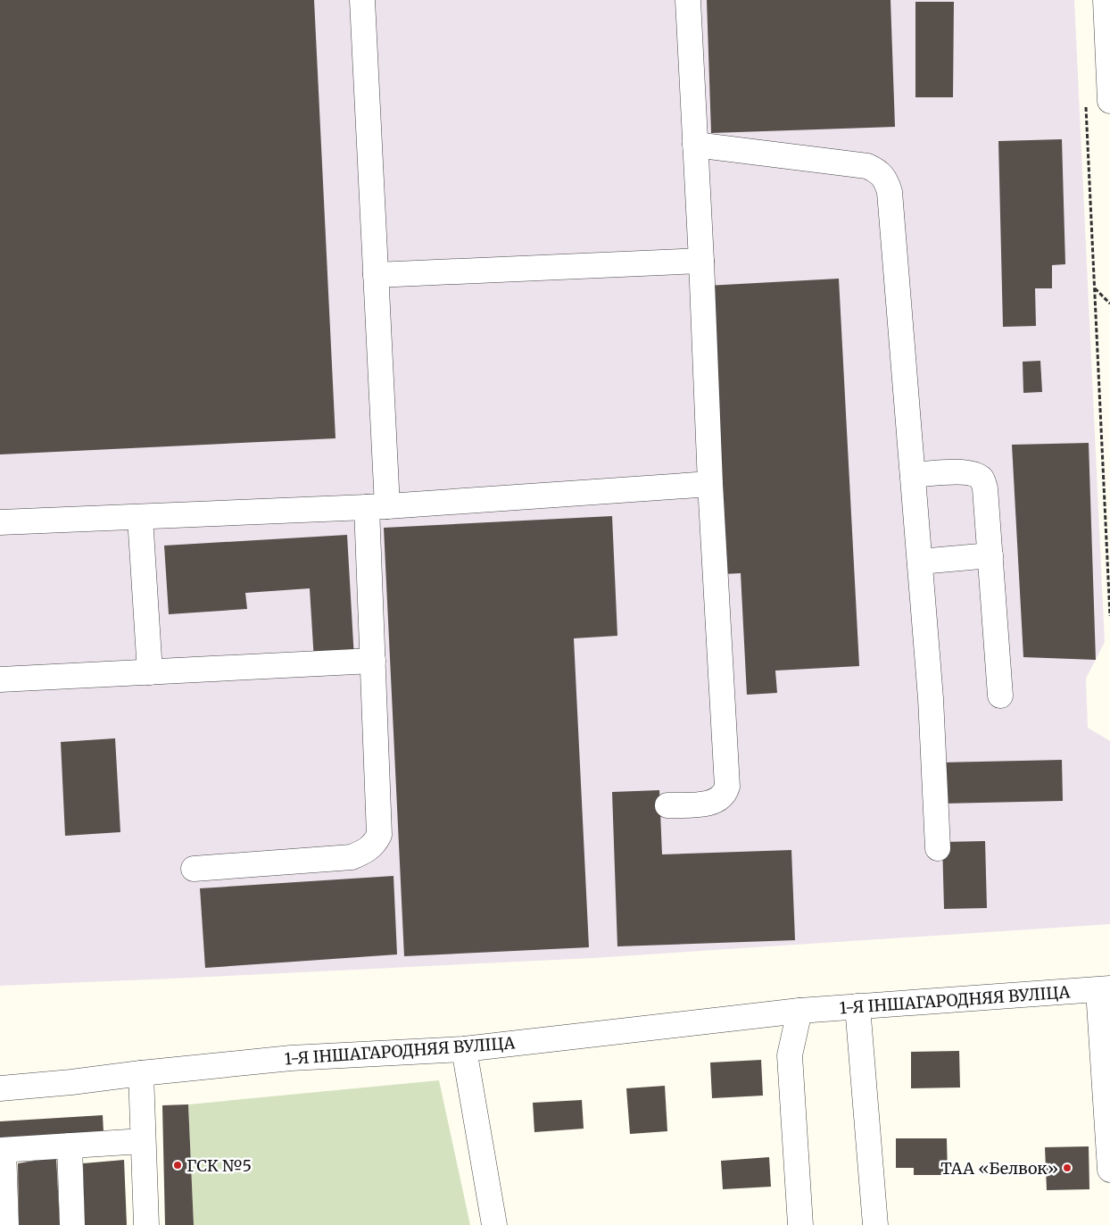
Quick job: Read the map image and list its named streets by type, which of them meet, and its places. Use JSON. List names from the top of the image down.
{
  "streets": {
    "street": ["1-Я ІНШАГАРОДНЯЯ ВУЛІЦА"]
  },
  "places": ["ГСК №5", "ТАА «Белвок»"]
}
